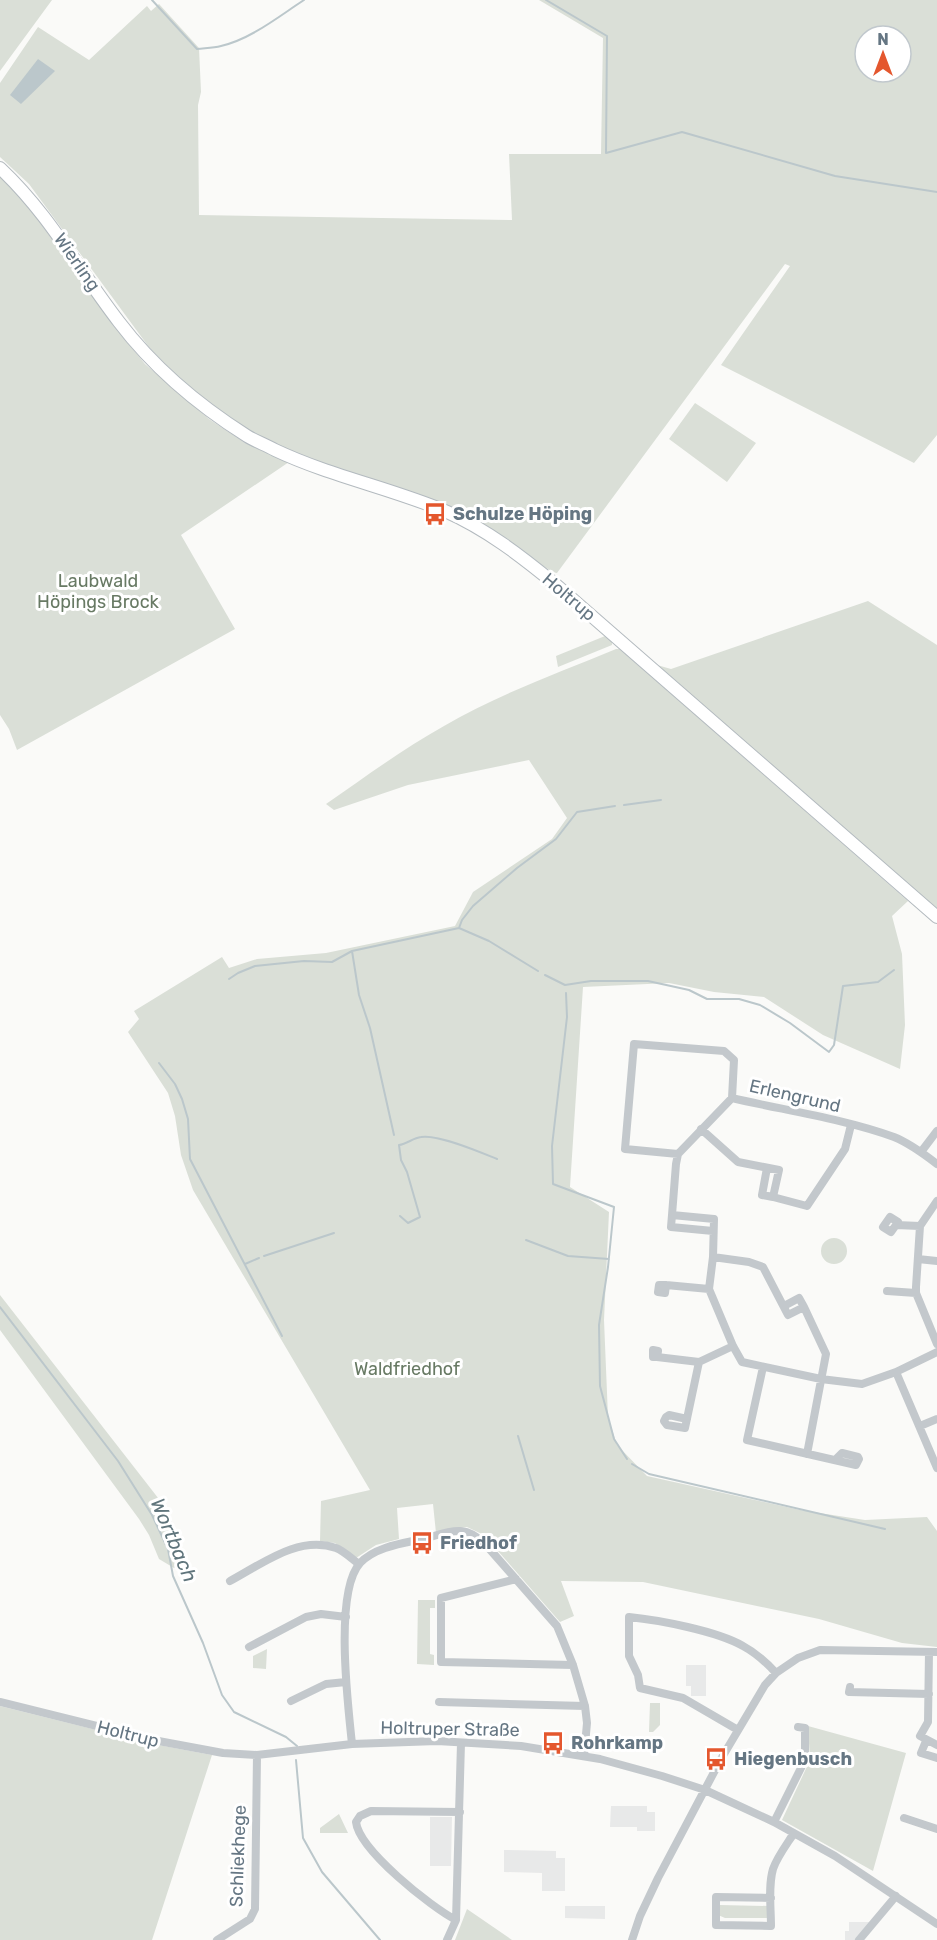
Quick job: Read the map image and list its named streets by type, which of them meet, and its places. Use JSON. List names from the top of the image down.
{
  "streets": {
    "main road": ["Wierling", "Holtrup"],
    "street": ["Erlengrund", "Holtruper Straße", "Schliekhege"]
  },
  "crossings": [
    ["Wierling", "Holtrup"],
    ["Holtrup", "Holtruper Straße"],
    ["Holtrup", "Schliekhege"],
    ["Holtruper Straße", "Schliekhege"]
  ],
  "water": ["Wortbach"],
  "parks": ["Laubwald Höpings Brock", "Waldfriedhof"],
  "places": {
    "bus stop": [
      "Schulze Höping",
      "Friedhof",
      "Rohrkamp",
      "Hiegenbusch"
    ]
  },
  "north": "top"
}
